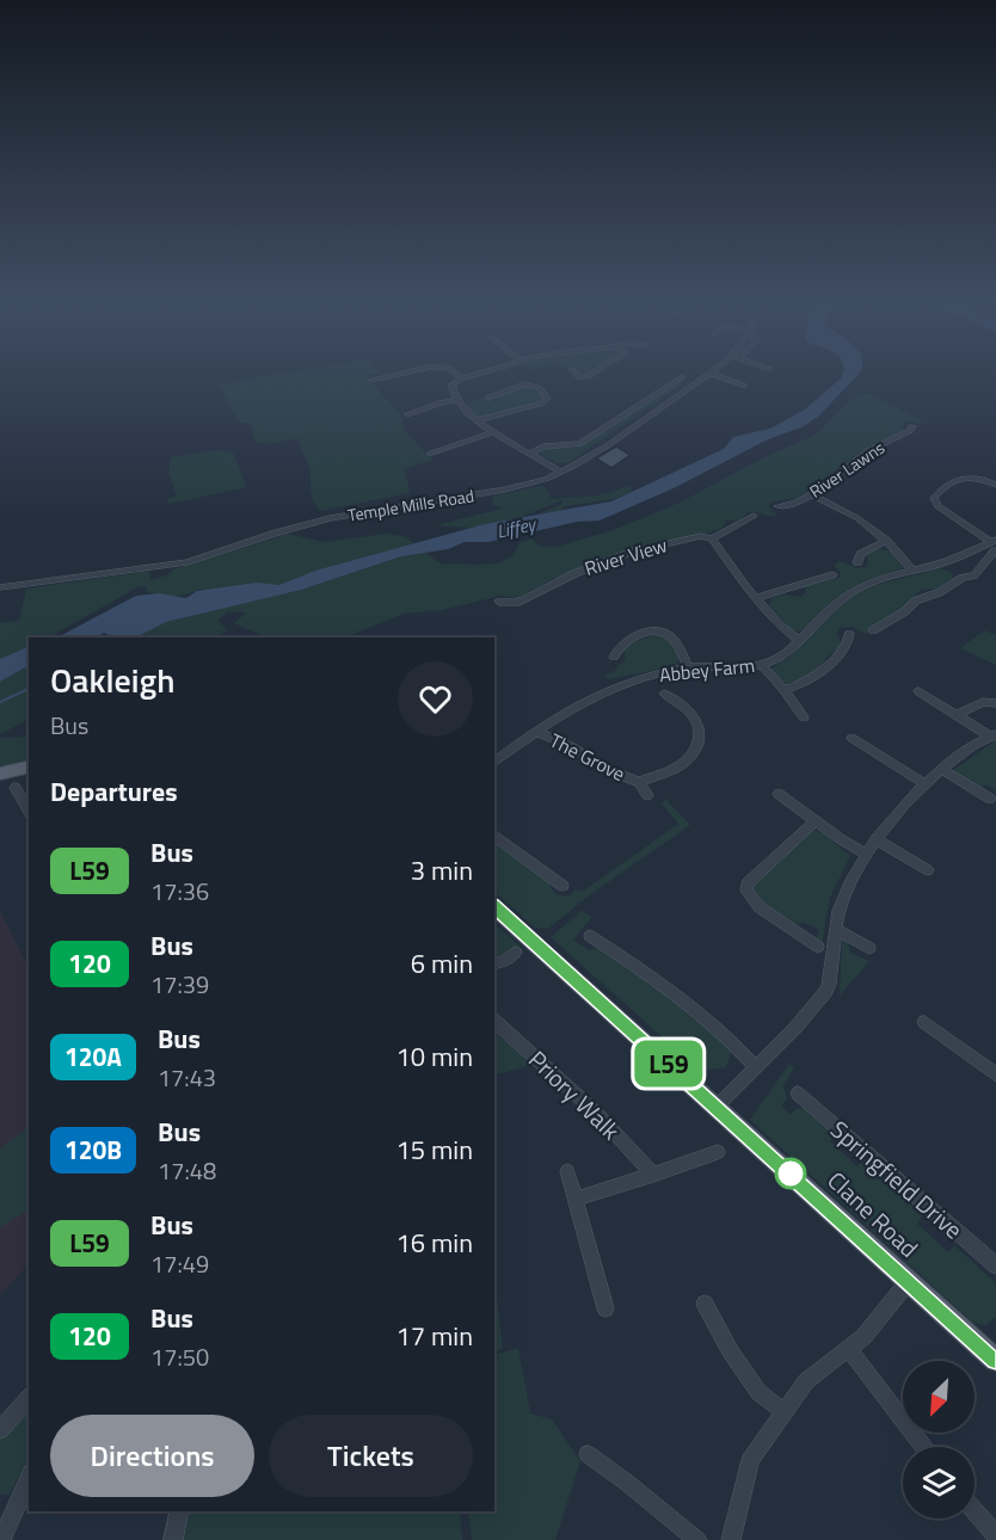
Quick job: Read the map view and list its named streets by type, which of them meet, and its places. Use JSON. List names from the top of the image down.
{
  "streets": {
    "main road": ["Clane Road"],
    "street": [
      "River Lawns",
      "Temple Mills Road",
      "River View",
      "Abbey Farm",
      "The Grove",
      "Priory Walk",
      "Springfield Drive"
    ]
  },
  "crossings": [
    ["Abbey Farm", "The Grove"]
  ],
  "water": ["Liffey"],
  "lines": ["bus line L59"],
  "north": "bottom left",
  "page": {
    "on_map": "L59",
    "heading": [
      ["Oakleigh", "Bus"],
      "Departures"
    ],
    "list": [
      {
        "mark": "L59",
        "name": "Bus",
        "note": "17:36",
        "value": "3 min"
      },
      {
        "mark": "120",
        "name": "Bus",
        "note": "17:39",
        "value": "6 min"
      },
      {
        "mark": "120A",
        "name": "Bus",
        "note": "17:43",
        "value": "10 min"
      },
      {
        "mark": "120B",
        "name": "Bus",
        "note": "17:48",
        "value": "15 min"
      },
      {
        "mark": "L59",
        "name": "Bus",
        "note": "17:49",
        "value": "16 min"
      },
      {
        "mark": "120",
        "name": "Bus",
        "note": "17:50",
        "value": "17 min"
      }
    ],
    "buttons": ["Directions", "Tickets"]
  }
}
